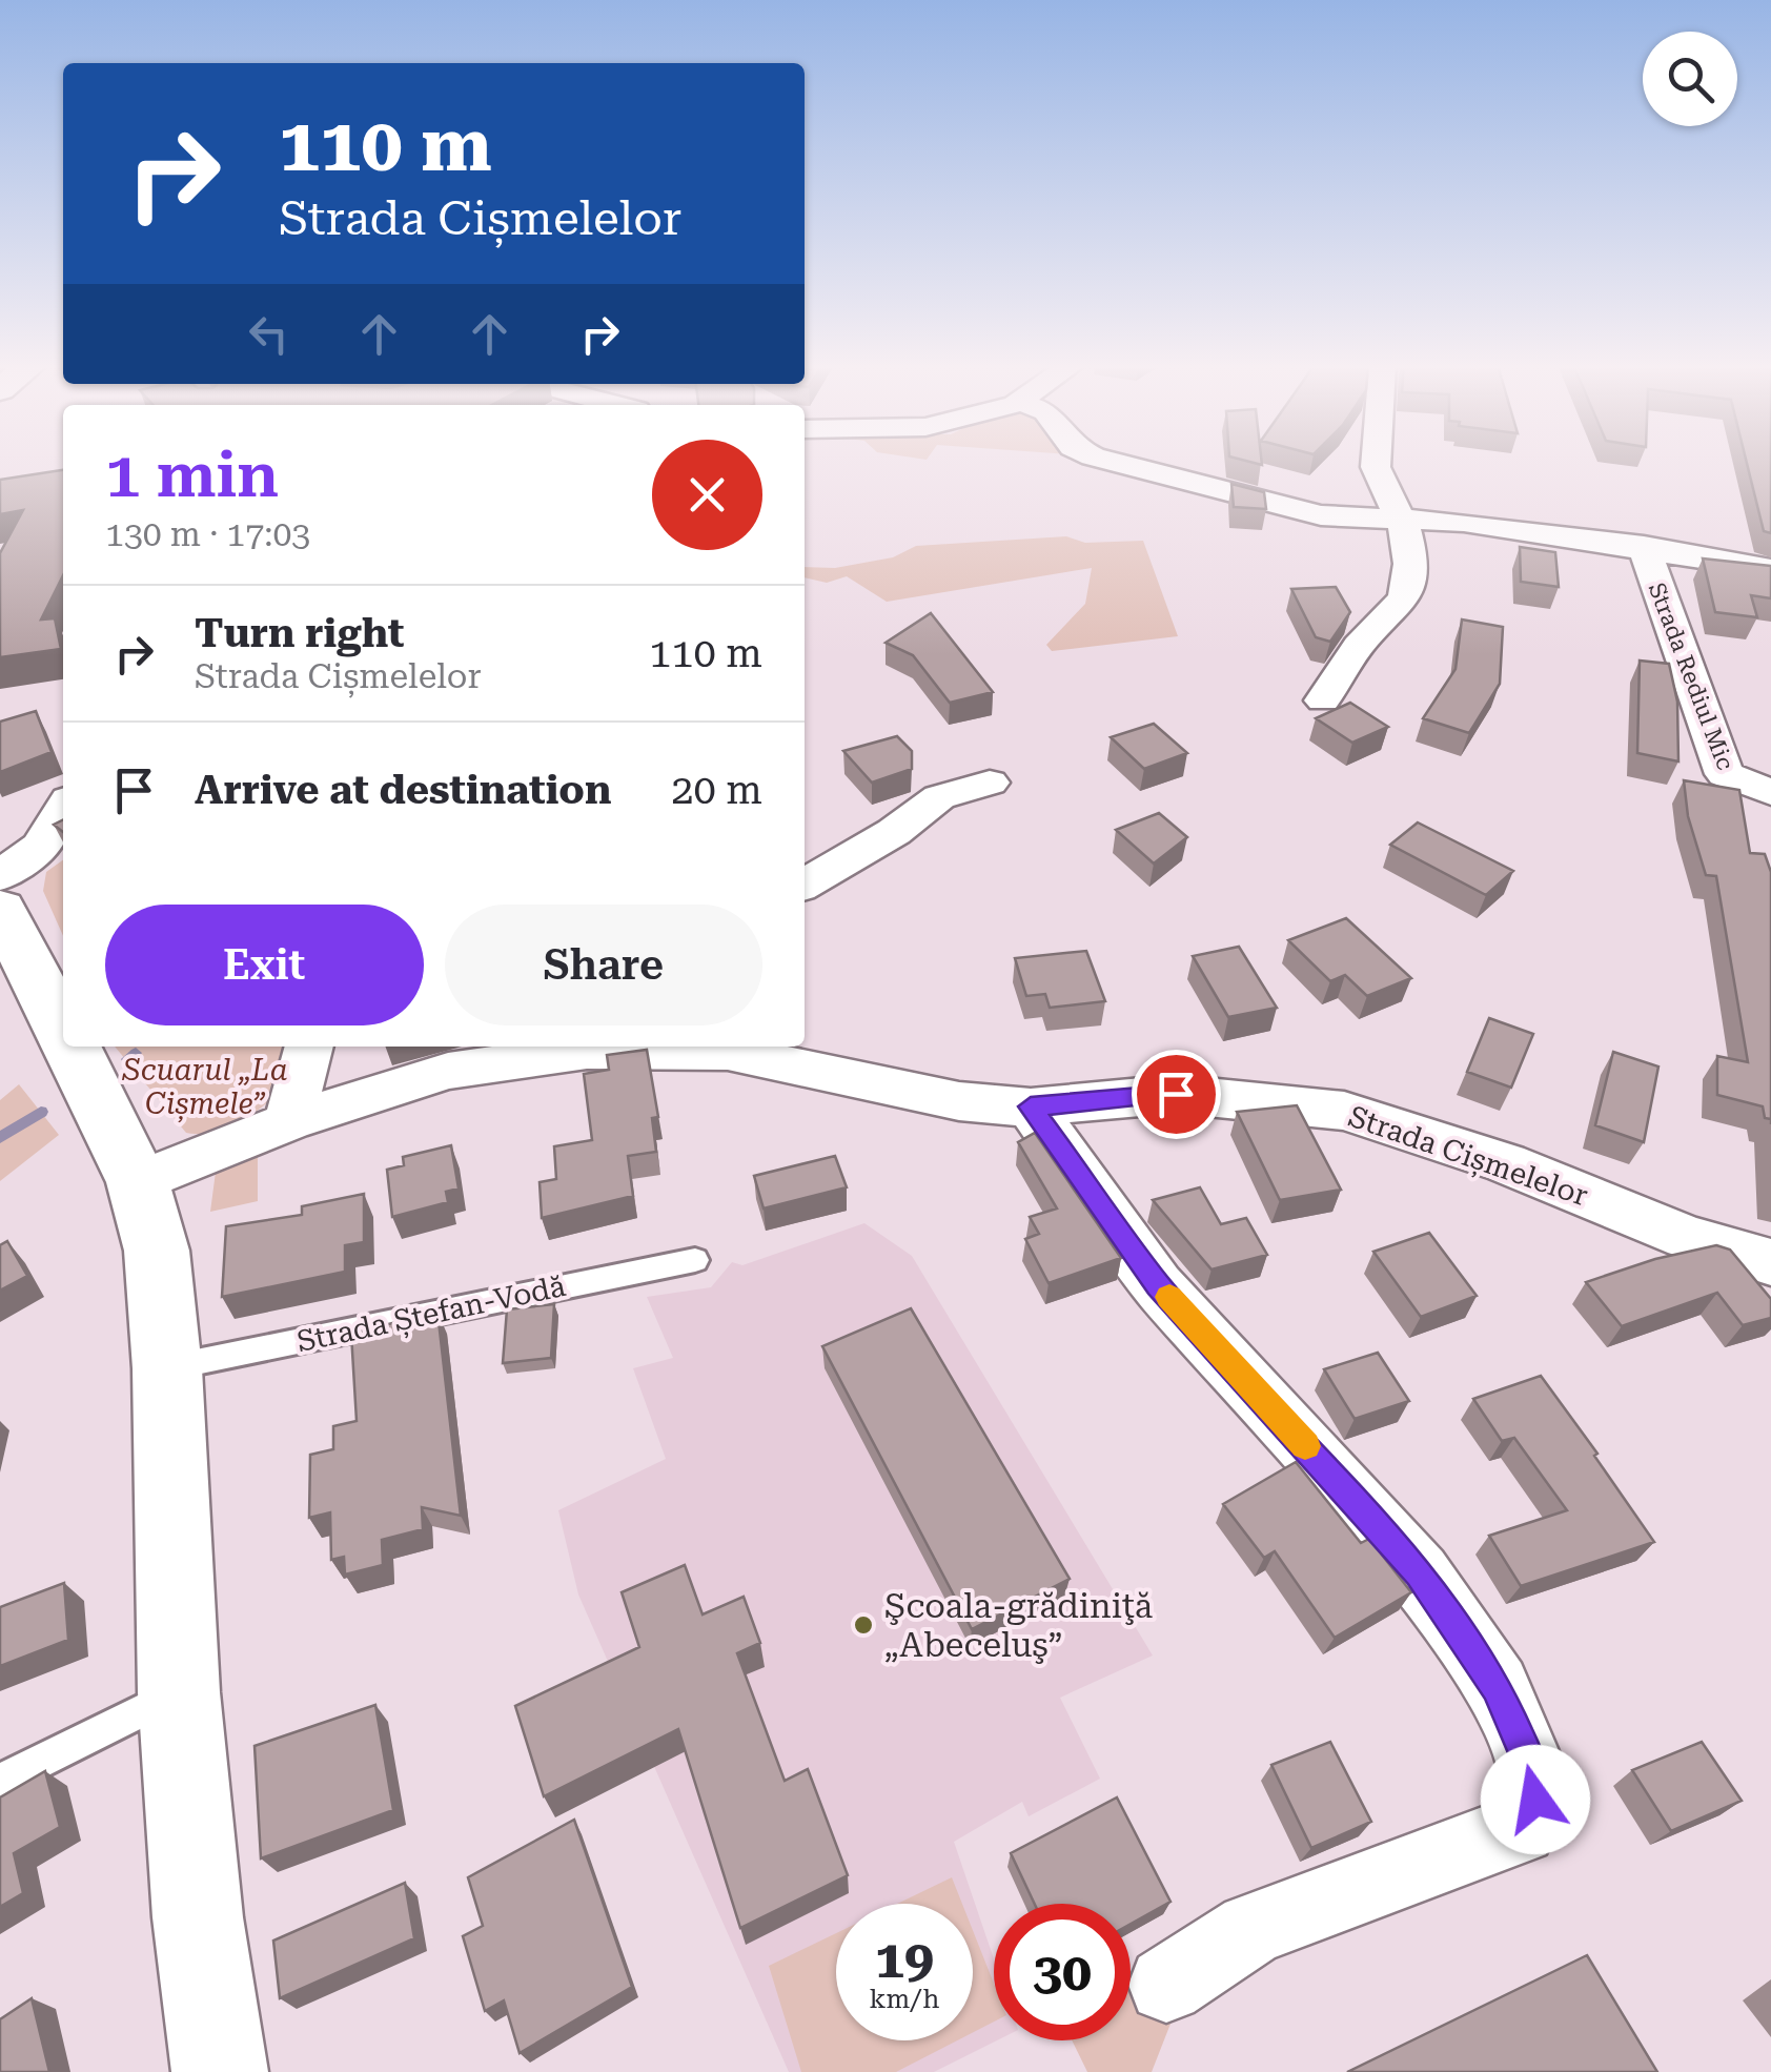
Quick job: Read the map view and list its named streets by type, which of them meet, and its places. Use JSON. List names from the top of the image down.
{
  "streets": {
    "street": ["Strada Rediul Mic", "Strada Cișmelelor"],
    "lane": ["Strada Ștefan-Vodă"]
  },
  "parks": ["Scuarul „La Cișmele”"],
  "places": ["Şcoala-grădiniţă „Abeceluş”"],
  "page": {
    "turn": ["110 m", "Strada Cișmelelor"],
    "heading": ["1 min", "130 m · 17:03"],
    "list": [
      {
        "name": "Turn right",
        "note": "Strada Cișmelelor",
        "value": "110 m"
      },
      {
        "name": "Arrive at destination",
        "value": "20 m"
      }
    ],
    "buttons": ["Exit", "Share"],
    "speed": "19 km/h",
    "limit": "30"
  }
}
